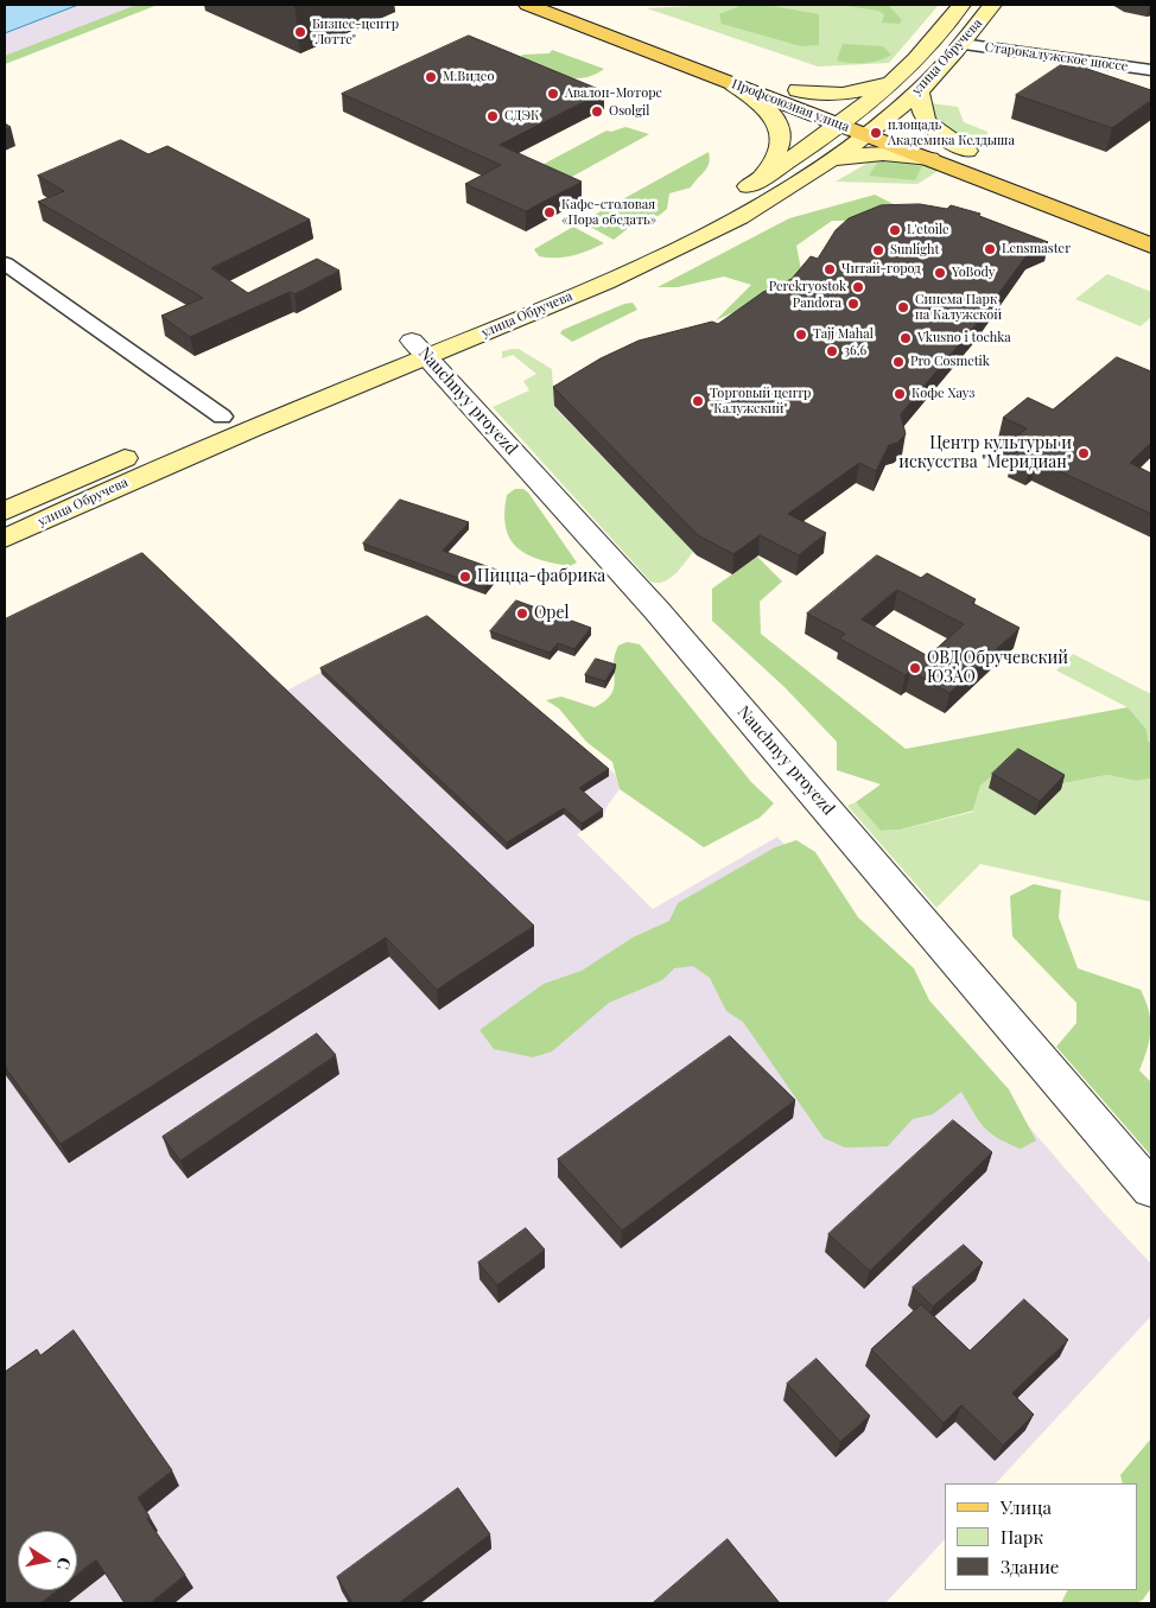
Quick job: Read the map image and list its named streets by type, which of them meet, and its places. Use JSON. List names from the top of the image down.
{
  "streets": {
    "main road": ["улица Обручева", "Профсоюзная улица"],
    "street": ["Старокалужское шоссе", "Nauchnyy proyezd"]
  },
  "crossings": [
    ["улица Обручева", "Старокалужское шоссе"],
    ["улица Обручева", "Профсоюзная улица"],
    ["улица Обручева", "Nauchnyy proyezd"]
  ],
  "places": [
    "Бизнес-центр \"Лотте\"",
    "М.Видео",
    "Авалон-Моторс",
    "Osolgil",
    "СДЭК",
    "площадь Академика Келдыша",
    "Кафе-столовая «Пора обедать»",
    "L'etoile",
    "Lensmaster",
    "Sunlight",
    "Читай-город",
    "YoBody",
    "Perekryostok",
    "Pandora",
    "Синема Парк на Калужской",
    "Tajj Mahal",
    "Vkusno i tochka",
    "36.6",
    "Pro Cosmetik",
    "Кофе Хауз",
    "Торговый центр \"Калужский\"",
    "Центр культуры и искусства \"Меридиан\"",
    "Пицца-фабрика",
    "Opel",
    "ОВД Обручевский ЮЗАО"
  ],
  "legend": ["Улица", "Парк", "Здание"],
  "north": "right"
}
